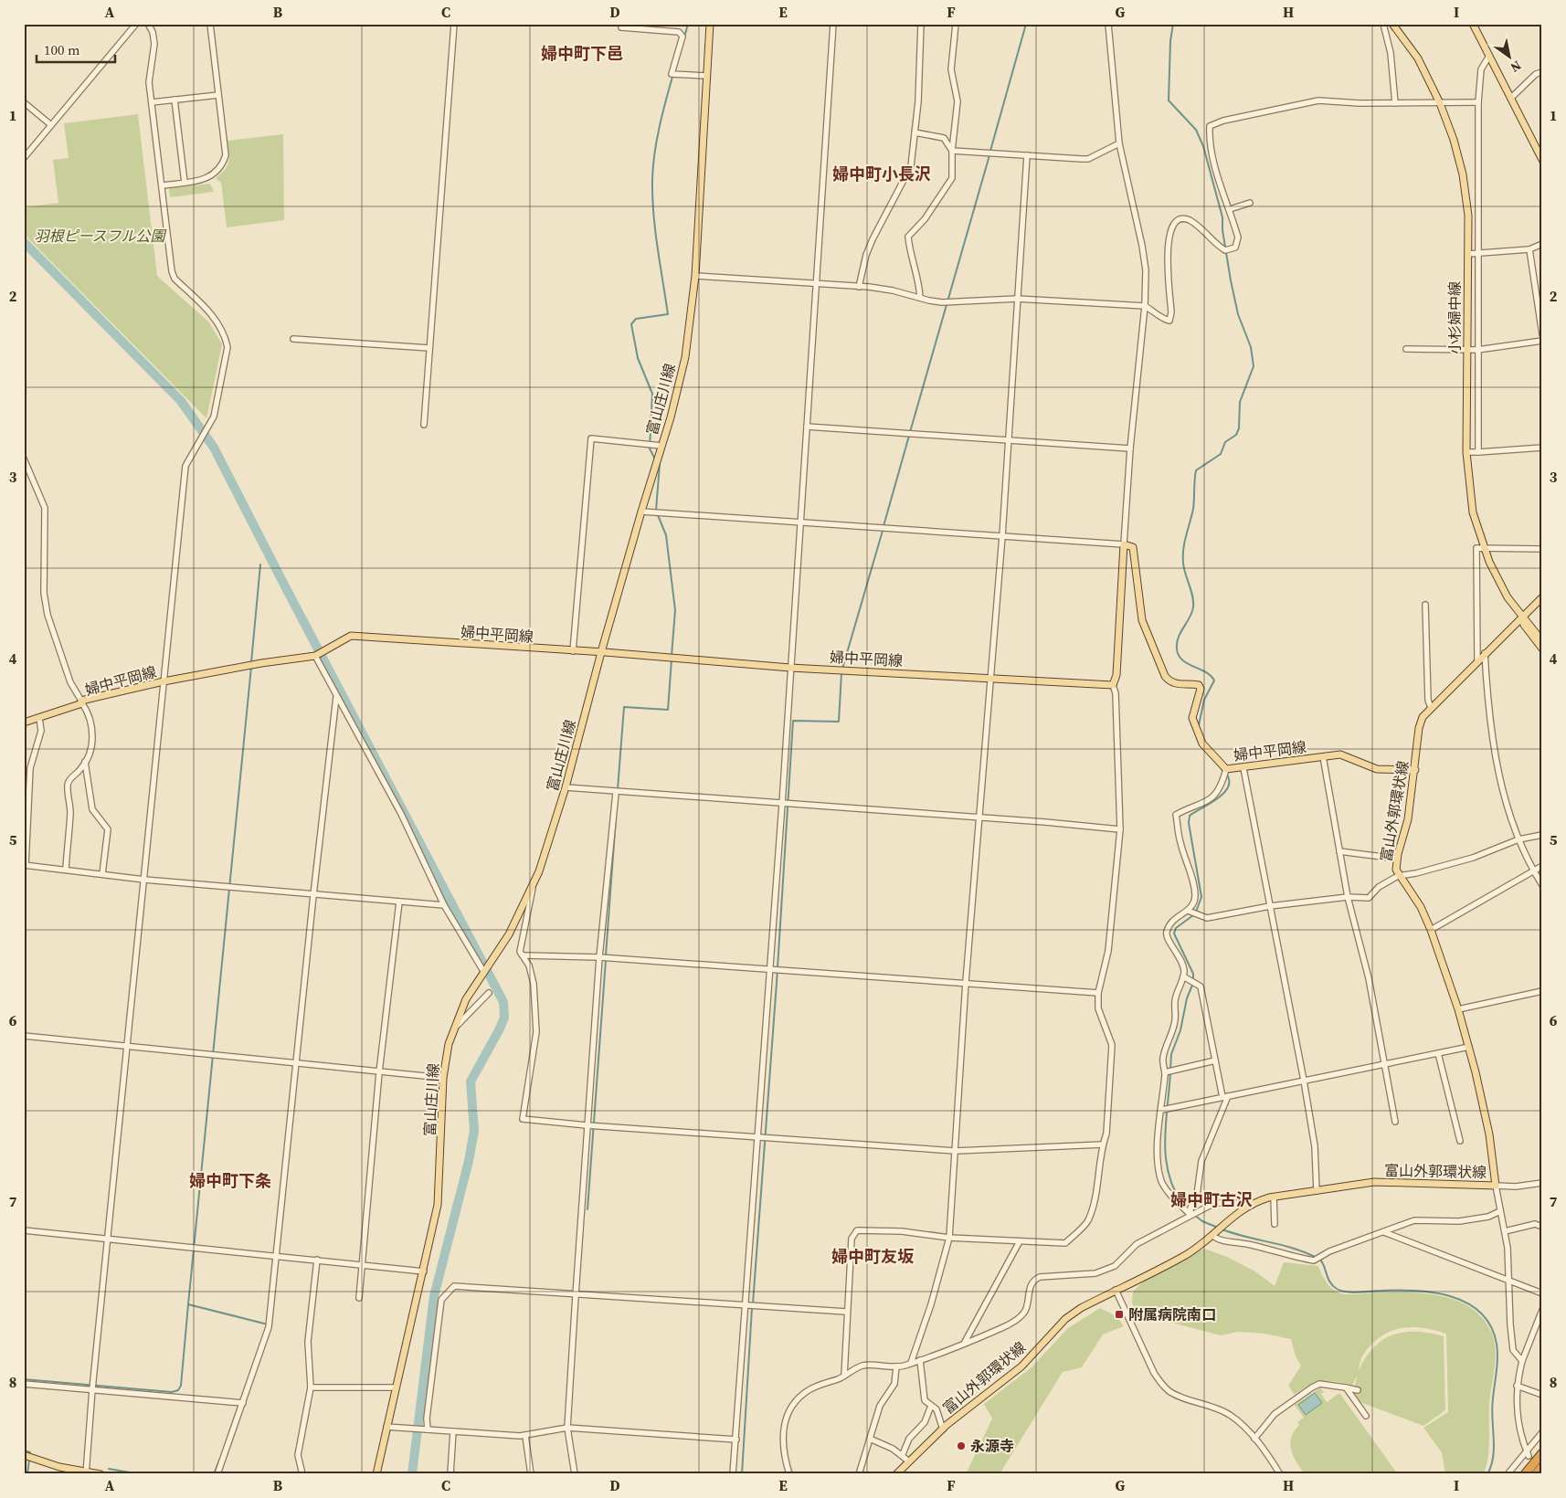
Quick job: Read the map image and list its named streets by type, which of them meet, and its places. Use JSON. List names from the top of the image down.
{
  "streets": {
    "main road": [
      "小杉婦中線",
      "富山庄川線",
      "婦中平岡線",
      "富山外郭環状線"
    ]
  },
  "crossings": [
    ["小杉婦中線", "富山外郭環状線"],
    ["富山庄川線", "婦中平岡線"],
    ["婦中平岡線", "富山外郭環状線"]
  ],
  "districts": [
    "婦中町下邑",
    "婦中町小長沢",
    "婦中町下条",
    "婦中町古沢",
    "婦中町友坂"
  ],
  "parks": ["羽根ピースフル公園"],
  "places": {
    "transit": ["附属病院南口"],
    "other": ["永源寺"]
  },
  "scale_bar": "100 m",
  "north": "bottom right",
  "grid": {
    "columns": [
      "A",
      "B",
      "C",
      "D",
      "E",
      "F",
      "G",
      "H",
      "I"
    ],
    "rows": [
      "1",
      "2",
      "3",
      "4",
      "5",
      "6",
      "7",
      "8"
    ]
  }
}
